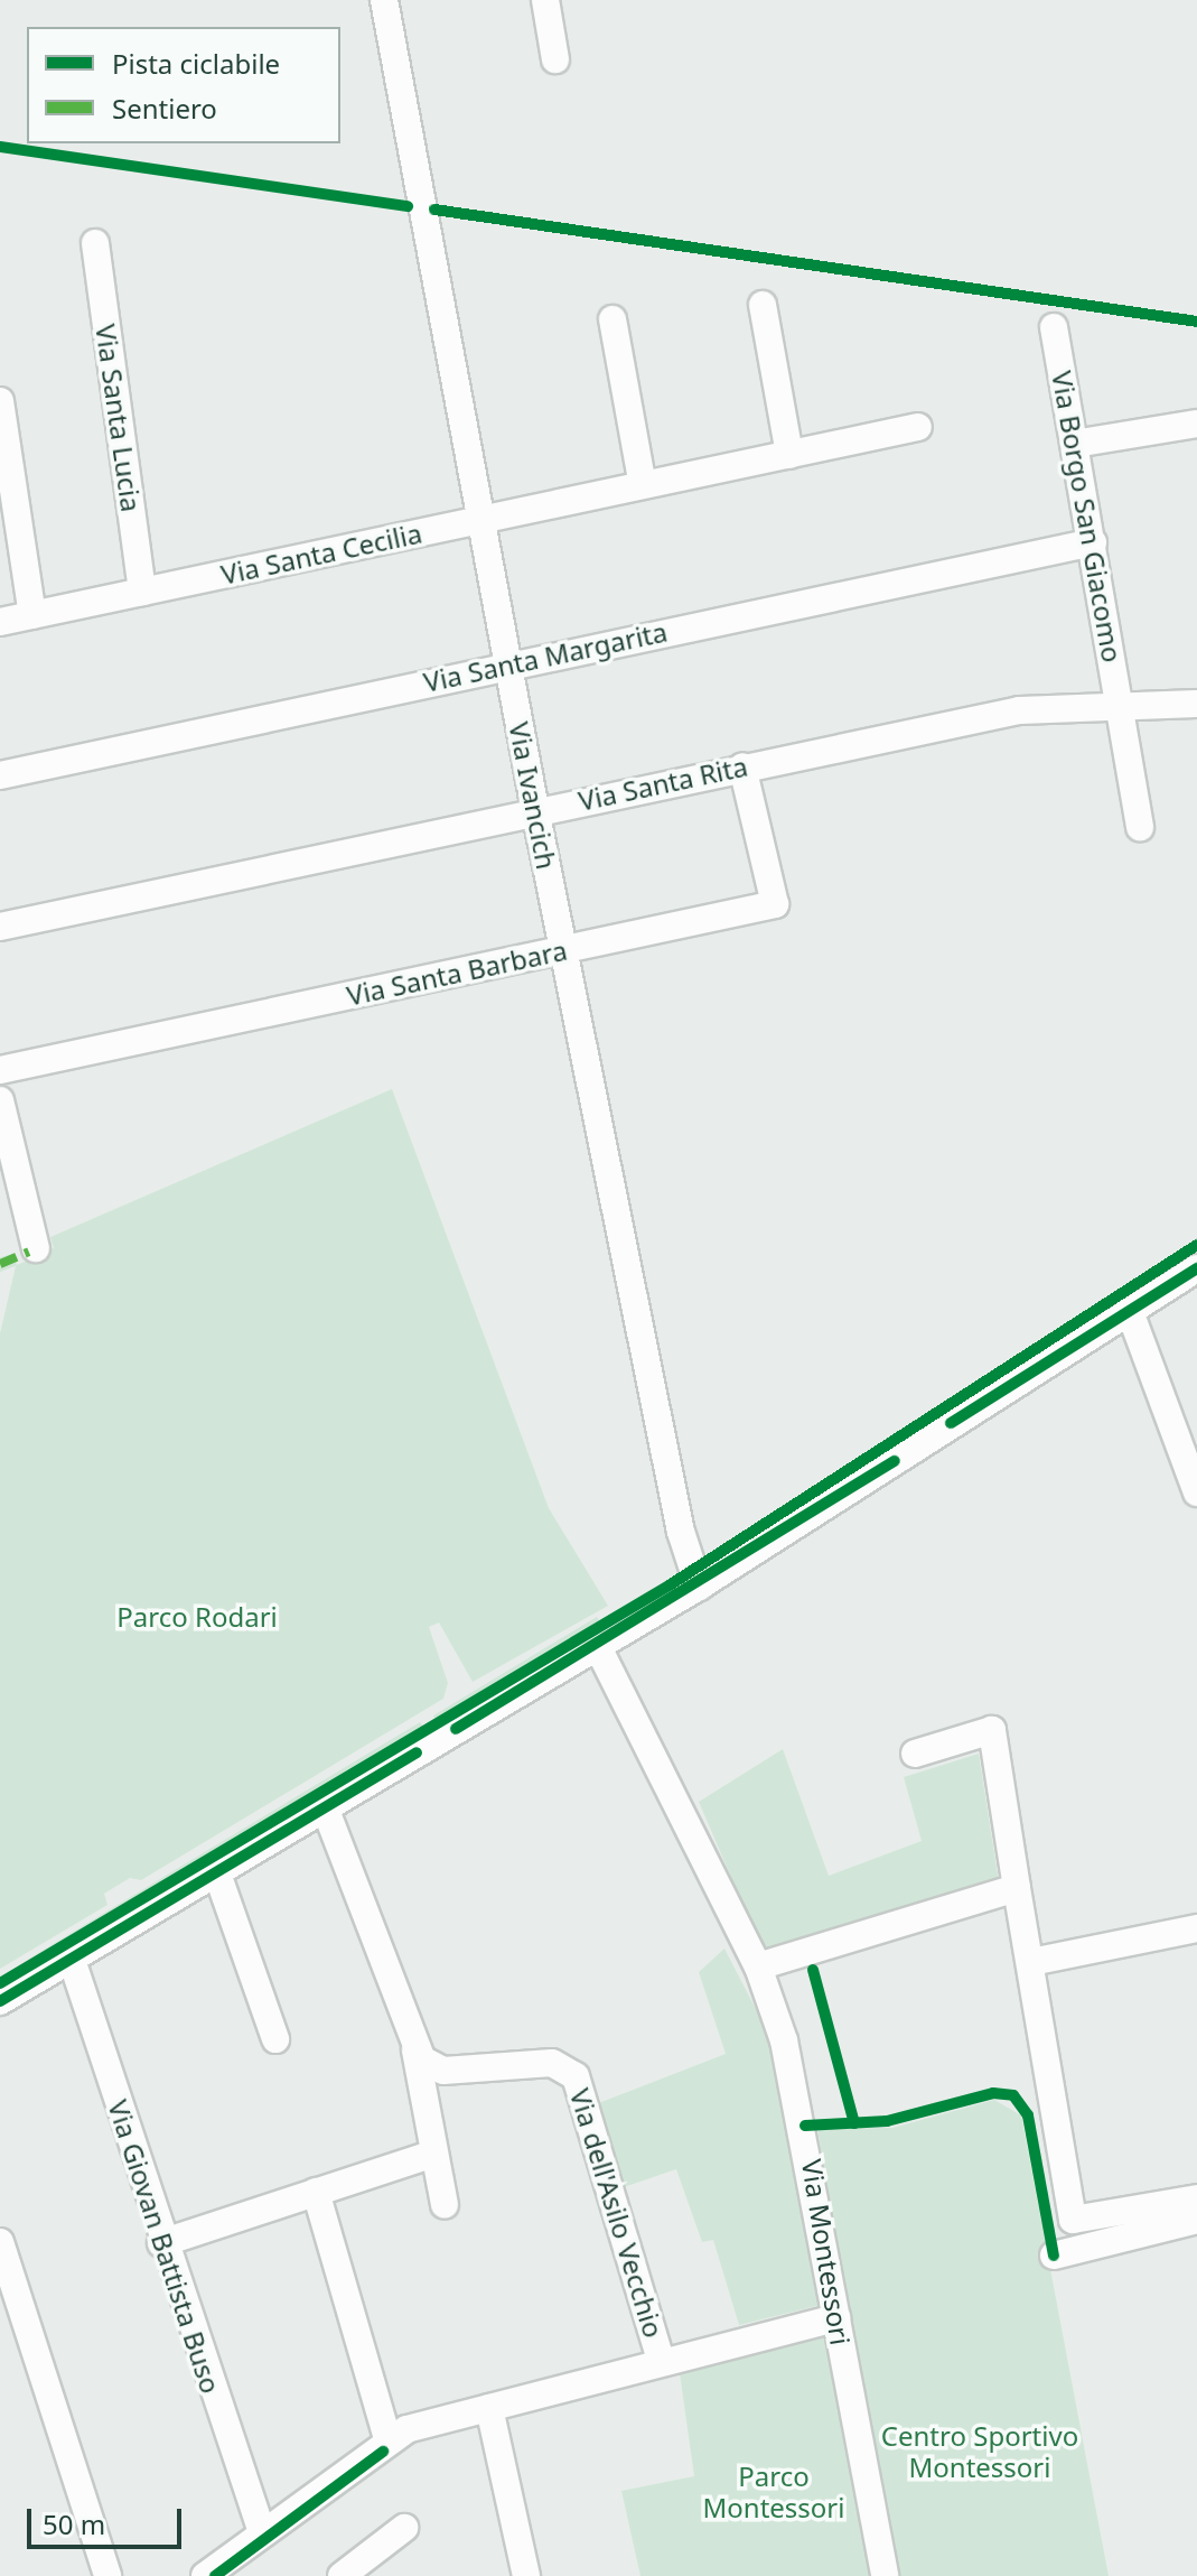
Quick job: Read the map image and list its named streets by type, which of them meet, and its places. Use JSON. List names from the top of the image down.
{
  "streets": {
    "street": [
      "Via Santa Lucia",
      "Via Borgo San Giacomo",
      "Via Santa Cecilia",
      "Via Santa Margarita",
      "Via Santa Rita",
      "Via Ivancich",
      "Via Santa Barbara",
      "Via dell'Asilo Vecchio",
      "Via Giovan Battista Buso",
      "Via Montessori"
    ]
  },
  "crossings": [
    ["Via Santa Lucia", "Via Santa Cecilia"],
    ["Via Borgo San Giacomo", "Via Santa Margarita"],
    ["Via Borgo San Giacomo", "Via Santa Rita"],
    ["Via Santa Cecilia", "Via Ivancich"],
    ["Via Santa Margarita", "Via Ivancich"],
    ["Via Santa Rita", "Via Ivancich"],
    ["Via Santa Rita", "Via Santa Barbara"],
    ["Via Ivancich", "Via Santa Barbara"]
  ],
  "parks": ["Parco Rodari", "Centro Sportivo Montessori", "Parco Montessori"],
  "legend": ["Pista ciclabile", "Sentiero"],
  "scale_bar": "50 m"
}
